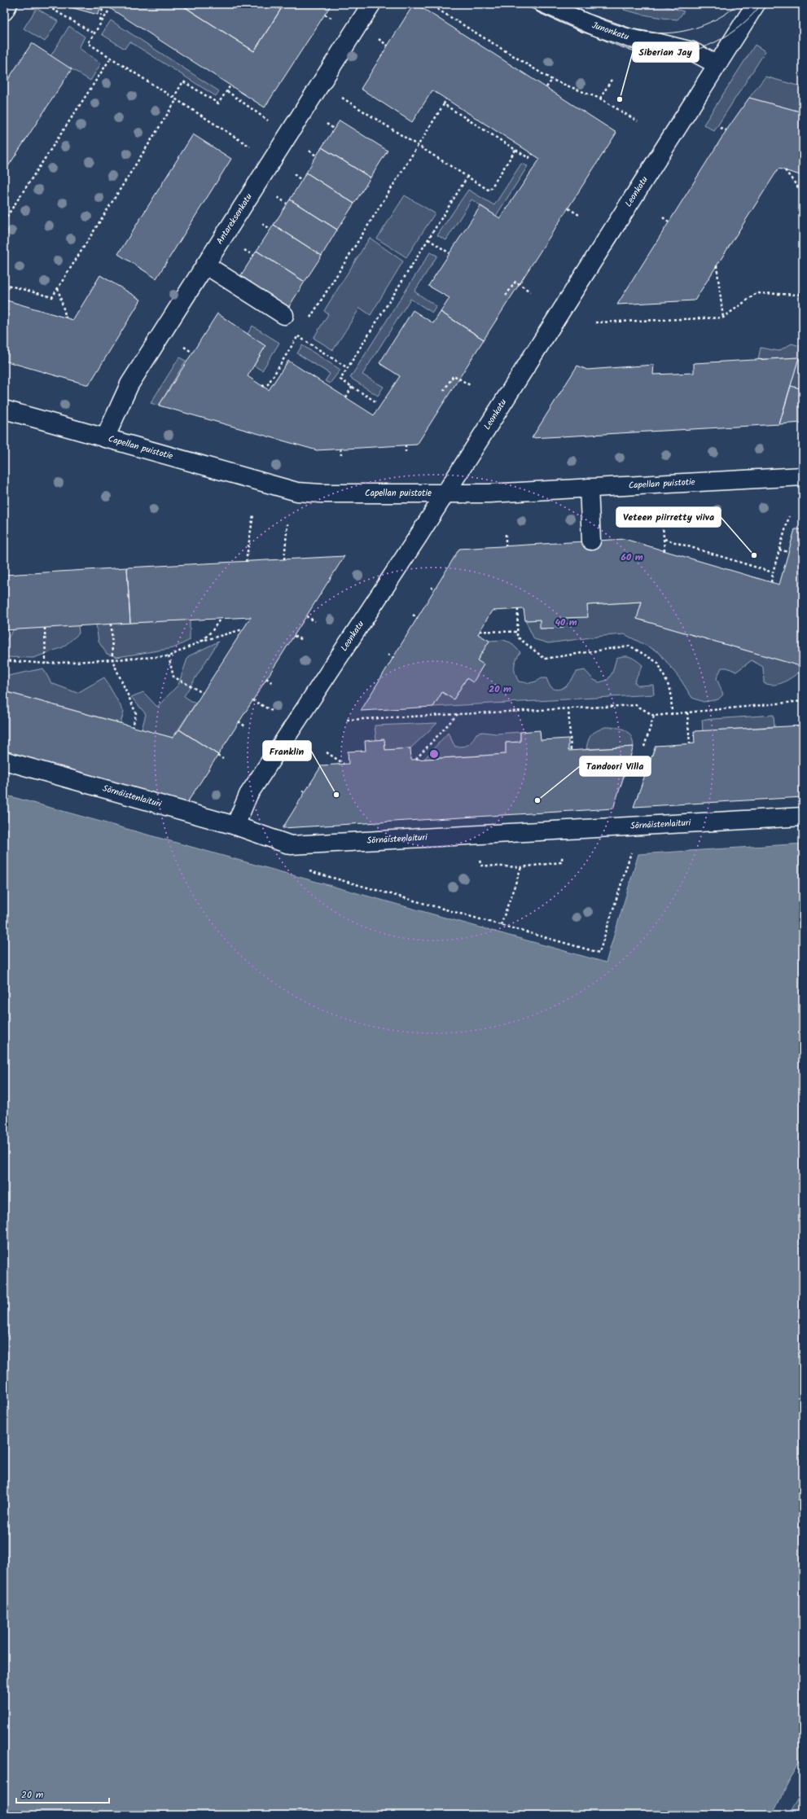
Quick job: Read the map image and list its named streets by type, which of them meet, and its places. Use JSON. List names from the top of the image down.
{
  "streets": {
    "street": [
      "Junonkatu",
      "Leonkatu",
      "Antareksenkatu",
      "Capellan puistotie",
      "Sörnäistenlaituri"
    ]
  },
  "crossings": [
    ["Junonkatu", "Leonkatu"],
    ["Leonkatu", "Capellan puistotie"],
    ["Leonkatu", "Sörnäistenlaituri"],
    ["Antareksenkatu", "Capellan puistotie"]
  ],
  "places": [
    "Siberian Jay",
    "Veteen piirretty viiva",
    "Franklin",
    "Tandoori Villa"
  ],
  "scale_bar": "20 m",
  "rings": ["60 m", "40 m", "20 m"]
}
